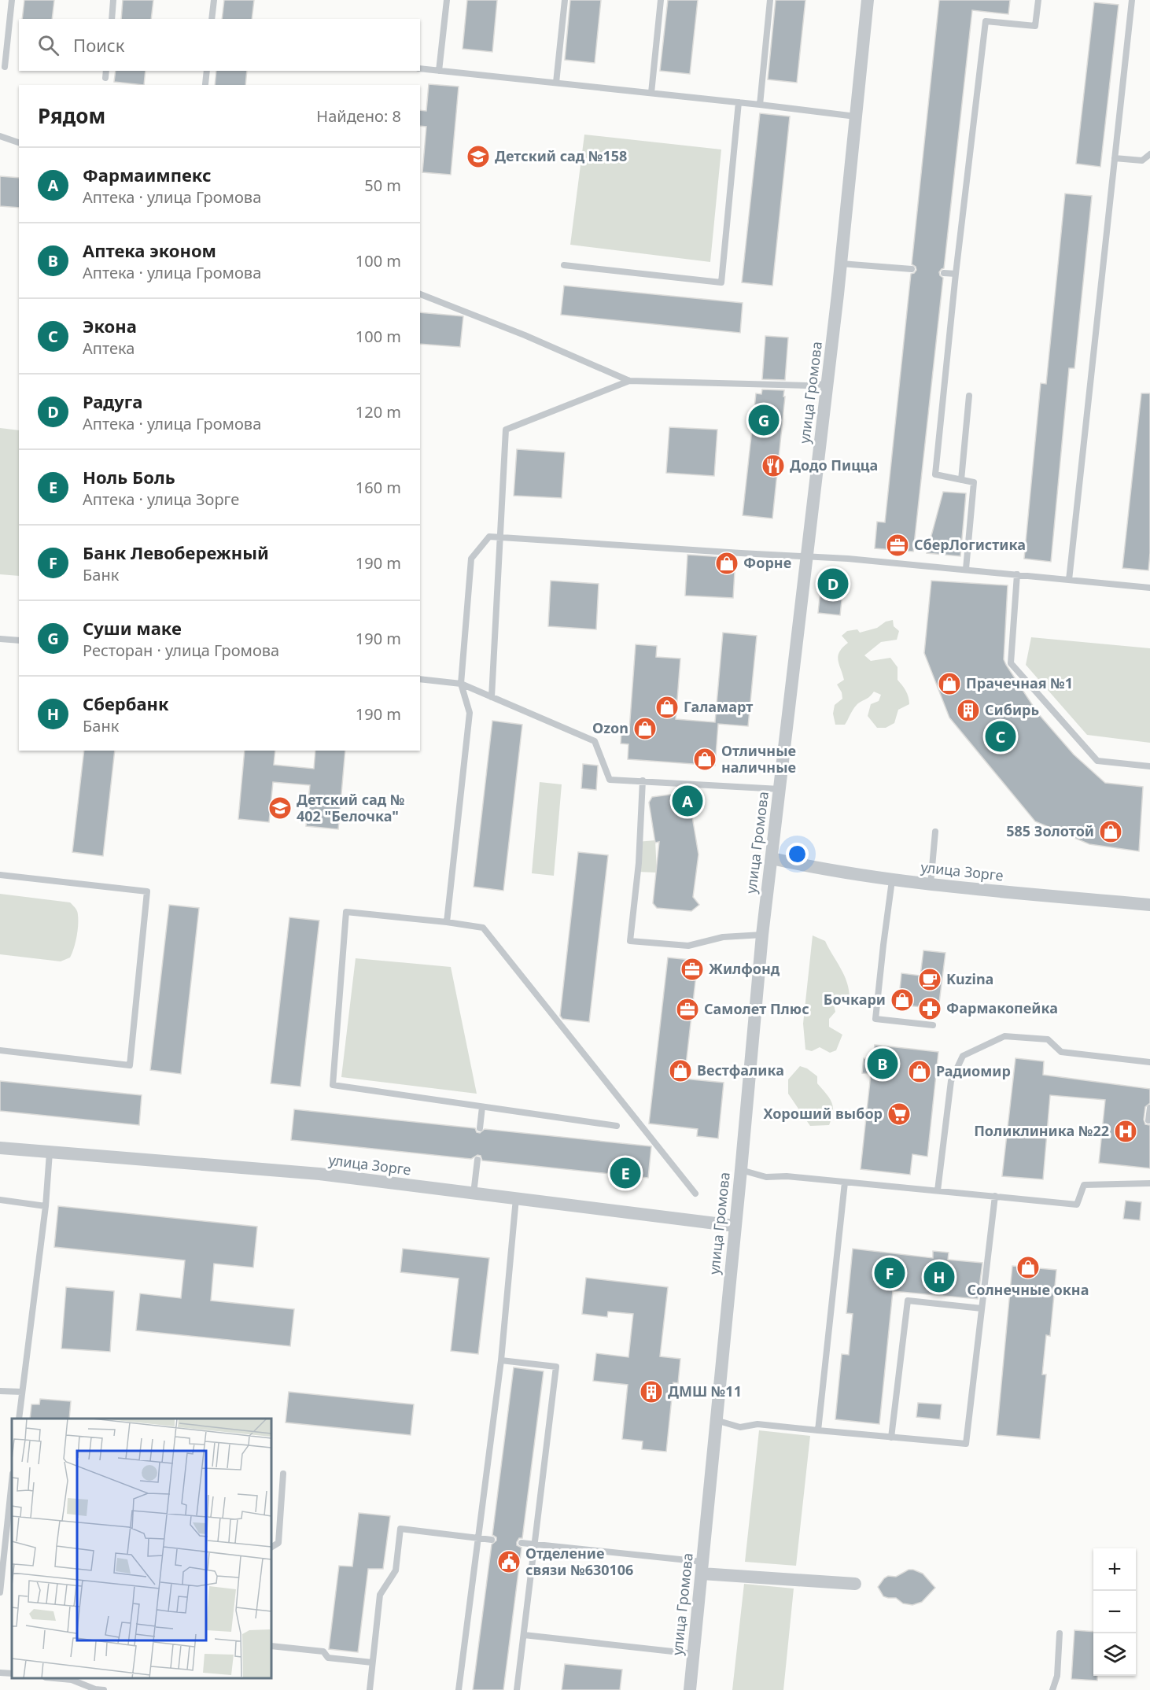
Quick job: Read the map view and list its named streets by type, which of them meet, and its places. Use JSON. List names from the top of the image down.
{
  "streets": {
    "street": ["улица Громова", "улица Зорге"]
  },
  "crossings": [
    ["улица Громова", "улица Зорге"]
  ],
  "places": {
    "school or university": ["Детский сад №158", "Детский сад № 402 \"Белочка\""],
    "restaurant": ["Додо Пицца"],
    "office": ["СберЛогистика", "Жилфонд", "Самолет Плюс"],
    "shop": [
      "Форне",
      "Прачечная №1",
      "Галамарт",
      "Ozon",
      "Отличные наличные",
      "585 Золотой",
      "Бочкари",
      "Вестфалика",
      "Радиомир",
      "Солнечные окна"
    ],
    "building": ["Сибирь", "ДМШ №11"],
    "cafe": ["Kuzina"],
    "pharmacy": ["Фармакопейка"],
    "supermarket": ["Хороший выбор"],
    "hospital": ["Поликлиника №22"],
    "public building": ["Отделение связи №630106"]
  },
  "page": {
    "search": "Поиск",
    "heading": ["Рядом", "Найдено: 8"],
    "list": [
      {
        "mark": "A",
        "name": "Фармаимпекс",
        "note": "Аптека · улица Громова",
        "value": "50 m"
      },
      {
        "mark": "B",
        "name": "Аптека эконом",
        "note": "Аптека · улица Громова",
        "value": "100 m"
      },
      {
        "mark": "C",
        "name": "Экона",
        "note": "Аптека",
        "value": "100 m"
      },
      {
        "mark": "D",
        "name": "Радуга",
        "note": "Аптека · улица Громова",
        "value": "120 m"
      },
      {
        "mark": "E",
        "name": "Ноль Боль",
        "note": "Аптека · улица Зорге",
        "value": "160 m"
      },
      {
        "mark": "F",
        "name": "Банк Левобережный",
        "note": "Банк",
        "value": "190 m"
      },
      {
        "mark": "G",
        "name": "Суши маке",
        "note": "Ресторан · улица Громова",
        "value": "190 m"
      },
      {
        "mark": "H",
        "name": "Сбербанк",
        "note": "Банк",
        "value": "190 m"
      }
    ],
    "pins": [
      "G",
      "D",
      "C",
      "A",
      "B",
      "E",
      "F",
      "H"
    ],
    "map_buttons": ["+", "−"]
  }
}
